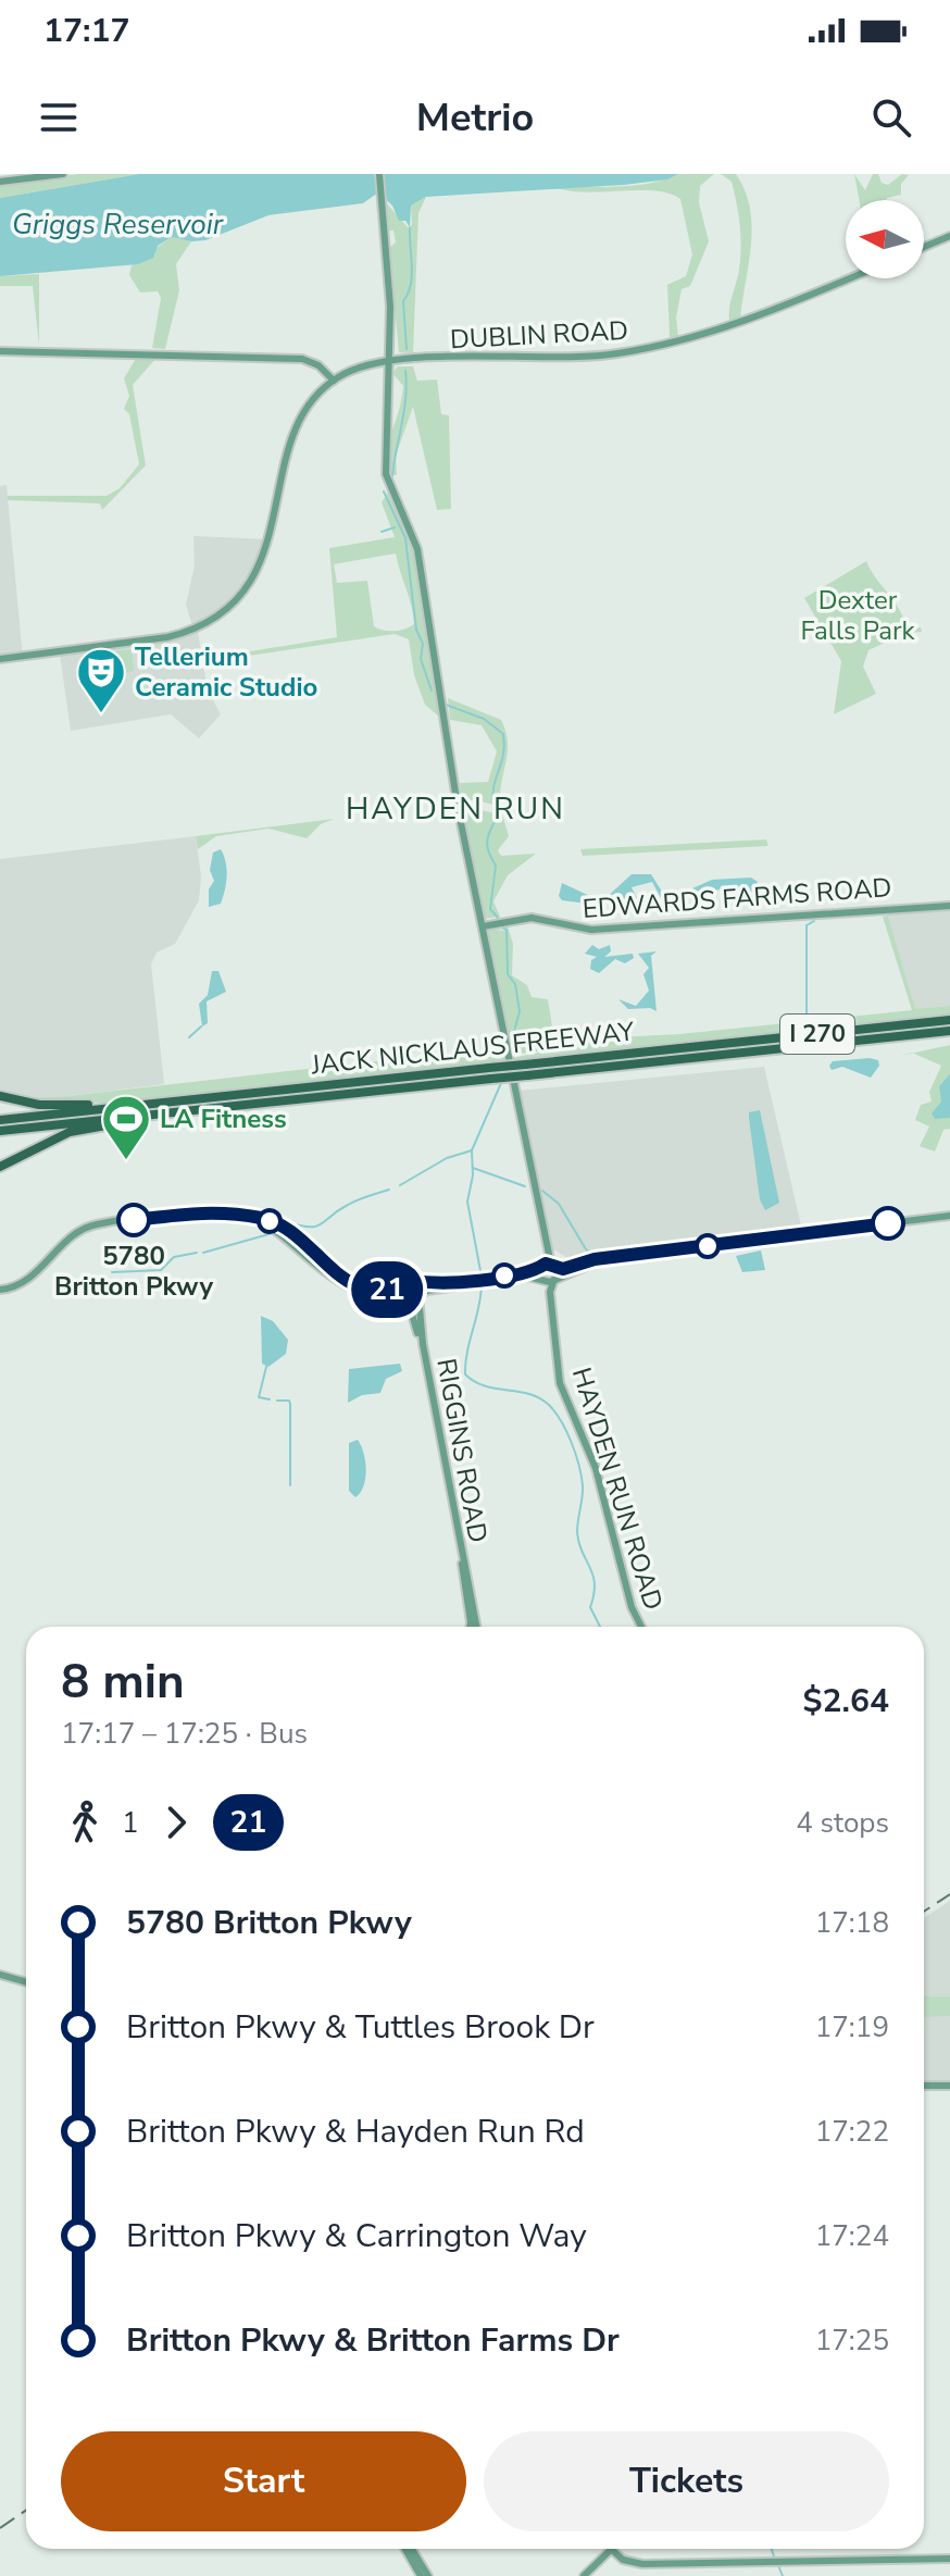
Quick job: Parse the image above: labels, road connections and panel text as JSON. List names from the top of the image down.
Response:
{
  "streets": {
    "highway": ["I 270", "JACK NICKLAUS FREEWAY"],
    "main road": [
      "DUBLIN ROAD",
      "EDWARDS FARMS ROAD",
      "RIGGINS ROAD",
      "HAYDEN RUN ROAD"
    ]
  },
  "crossings": [
    ["DUBLIN ROAD", "HAYDEN RUN ROAD"],
    ["EDWARDS FARMS ROAD", "HAYDEN RUN ROAD"]
  ],
  "districts": ["HAYDEN RUN"],
  "water": ["Griggs Reservoir"],
  "parks": ["Dexter Falls Park"],
  "places": {
    "theatre": ["Tellerium Ceramic Studio"],
    "sports": ["LA Fitness"],
    "other": ["5780 Britton Pkwy"]
  },
  "lines": ["bus line 21"],
  "north": "left",
  "page": {
    "status": "17:17",
    "header": "Metrio",
    "on_map": "21",
    "heading": ["8 min", "17:17 – 17:25 · Bus", "$2.64"],
    "legs": ["1", "21", "4 stops"],
    "list": [
      {
        "name": "5780 Britton Pkwy",
        "value": "17:18"
      },
      {
        "name": "Britton Pkwy & Tuttles Brook Dr",
        "value": "17:19"
      },
      {
        "name": "Britton Pkwy & Hayden Run Rd",
        "value": "17:22"
      },
      {
        "name": "Britton Pkwy & Carrington Way",
        "value": "17:24"
      },
      {
        "name": "Britton Pkwy & Britton Farms Dr",
        "value": "17:25"
      }
    ],
    "buttons": ["Start", "Tickets"]
  }
}
